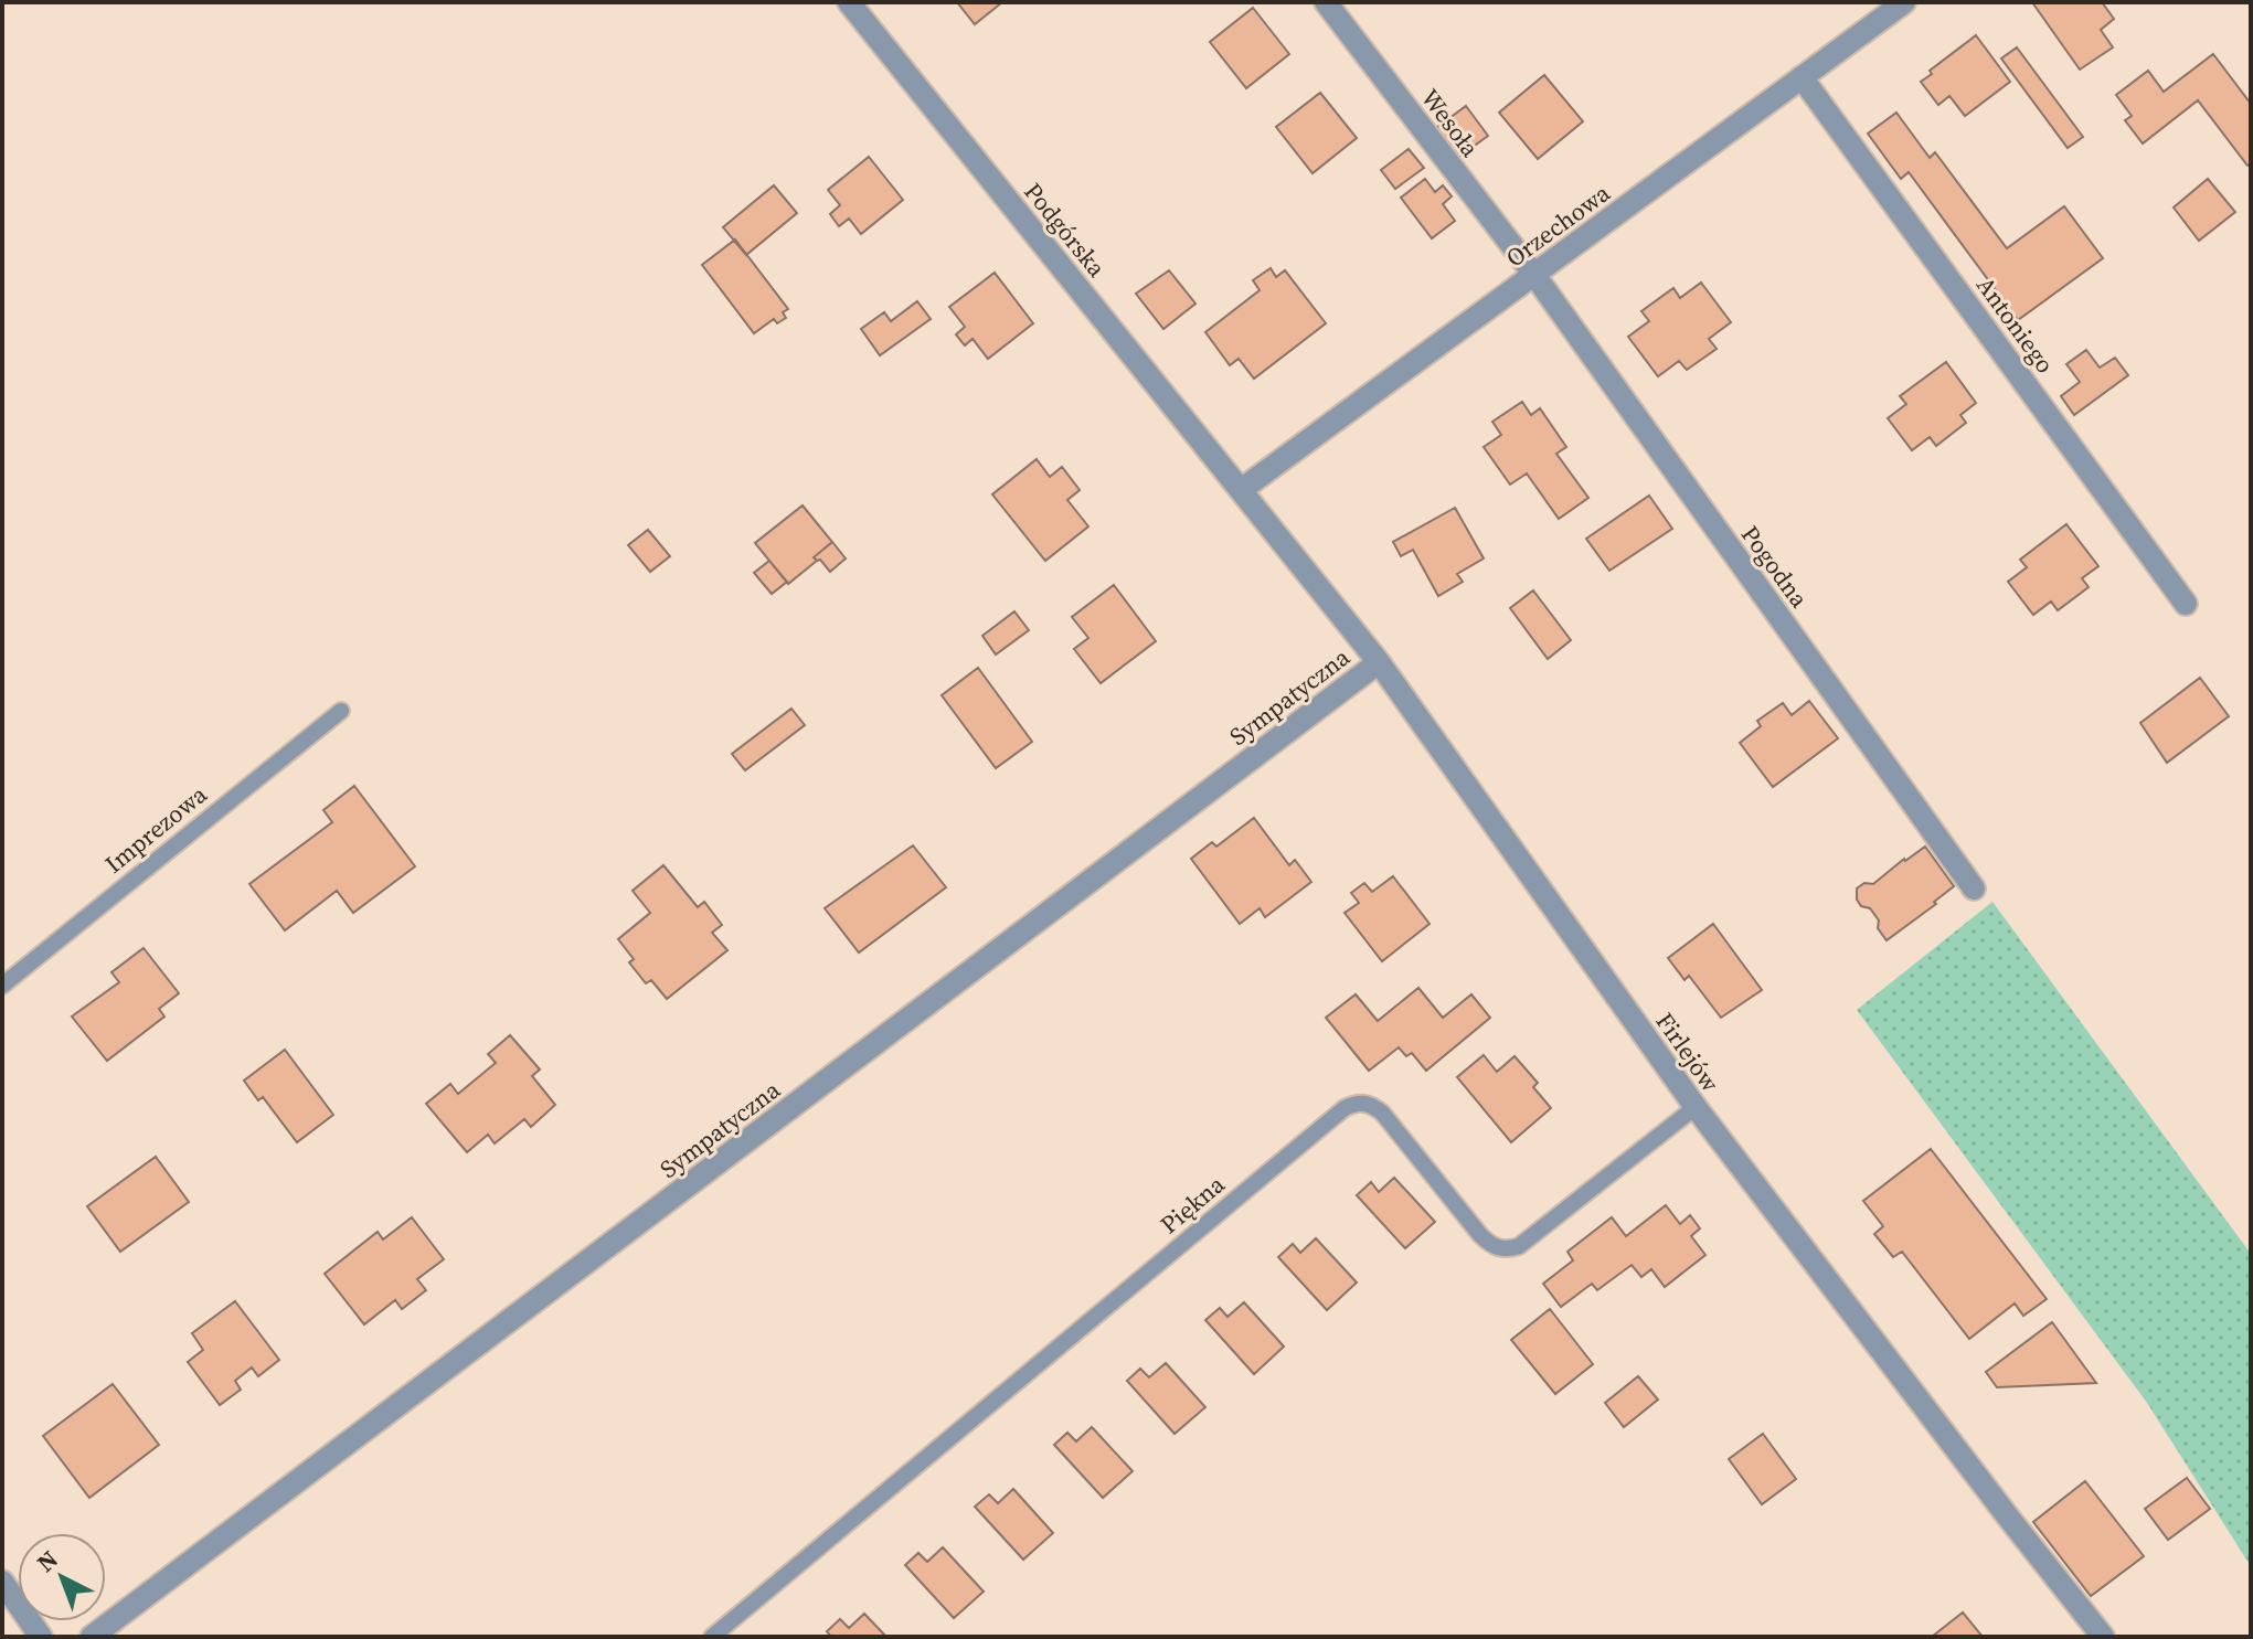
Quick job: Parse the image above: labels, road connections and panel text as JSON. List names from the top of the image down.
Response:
{
  "streets": {
    "street": [
      "Wesoła",
      "Orzechowa",
      "Podgórska",
      "Antoniego",
      "Pogodna",
      "Sympatyczna",
      "Firlejów"
    ],
    "lane": ["Imprezowa", "Piękna"]
  },
  "crossings": [
    ["Wesoła", "Orzechowa"],
    ["Wesoła", "Pogodna"],
    ["Orzechowa", "Podgórska"],
    ["Orzechowa", "Antoniego"],
    ["Orzechowa", "Pogodna"],
    ["Orzechowa", "Firlejów"],
    ["Podgórska", "Firlejów"],
    ["Sympatyczna", "Firlejów"],
    ["Firlejów", "Piękna"]
  ],
  "north": "top left"
}
